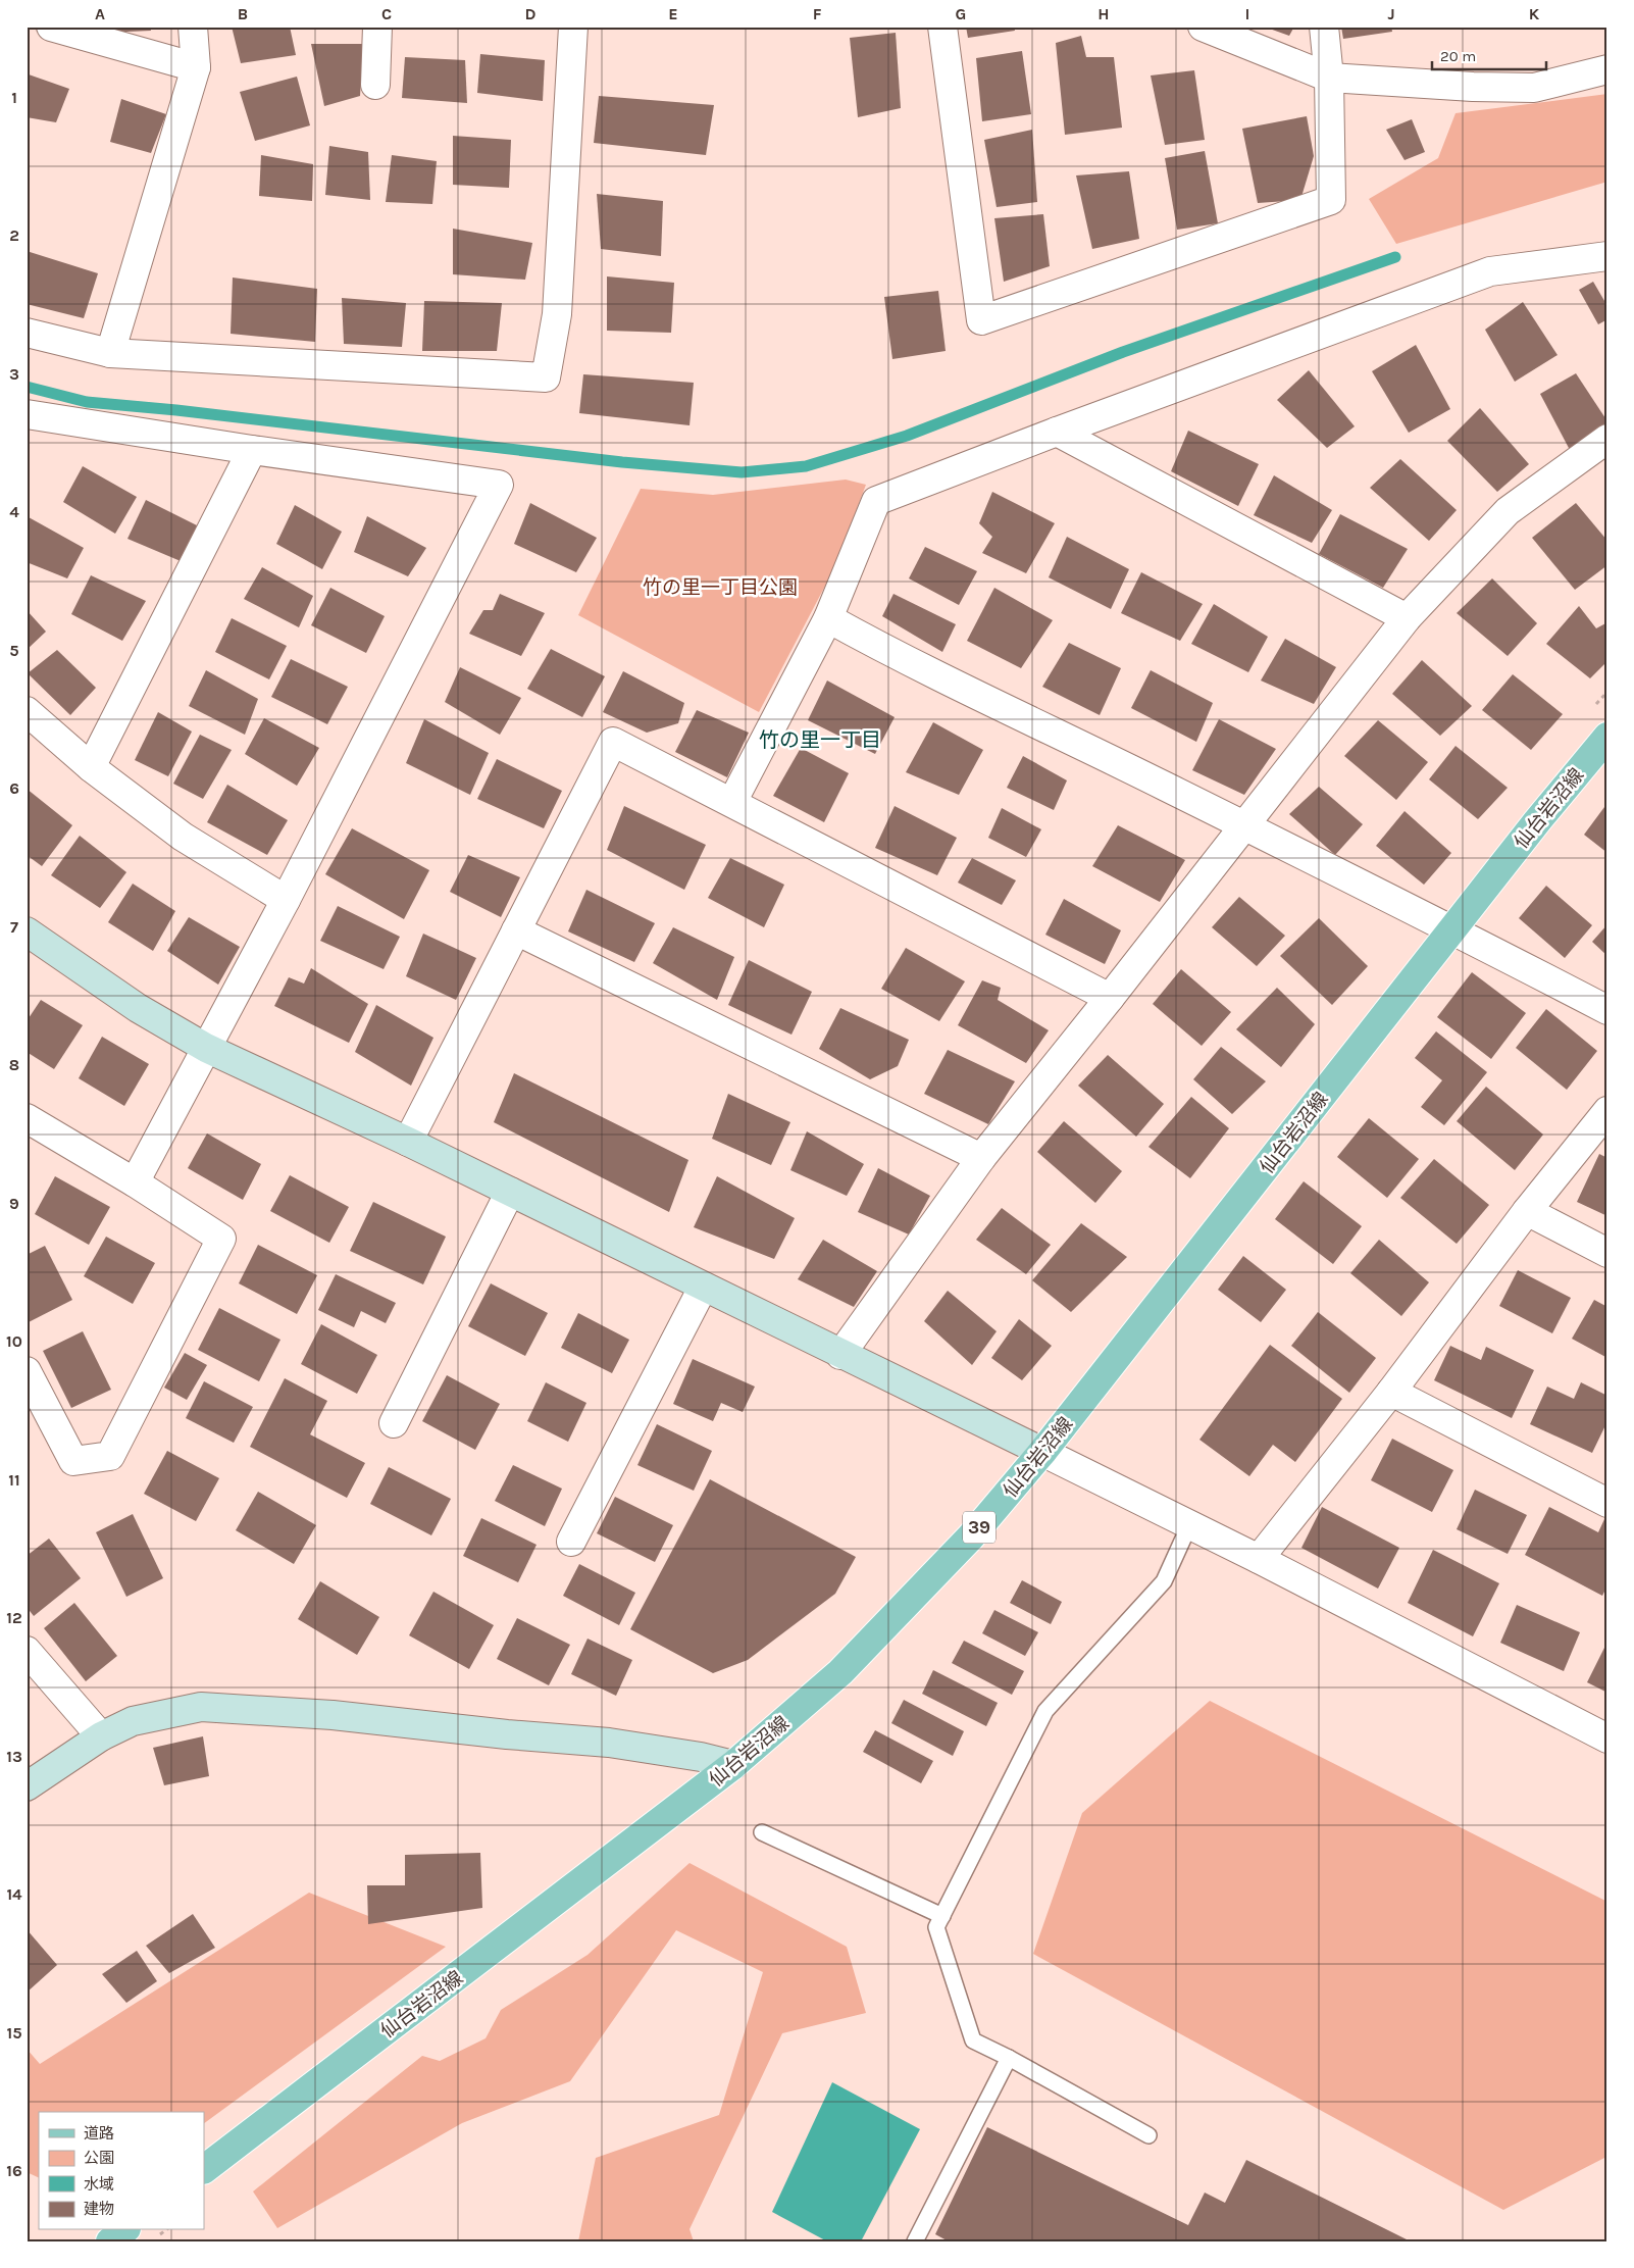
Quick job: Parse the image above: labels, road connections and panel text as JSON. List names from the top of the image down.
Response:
{
  "streets": {
    "main road": ["仙台岩沼線", "39"]
  },
  "districts": ["竹の里一丁目"],
  "parks": ["竹の里一丁目公園"],
  "legend": [
    "道路",
    "公園",
    "水域",
    "建物"
  ],
  "scale_bar": "20 m",
  "grid": {
    "columns": [
      "A",
      "B",
      "C",
      "D",
      "E",
      "F",
      "G",
      "H",
      "I",
      "J",
      "K"
    ],
    "rows": [
      "1",
      "2",
      "3",
      "4",
      "5",
      "6",
      "7",
      "8",
      "9",
      "10",
      "11",
      "12",
      "13",
      "14",
      "15",
      "16"
    ]
  }
}
